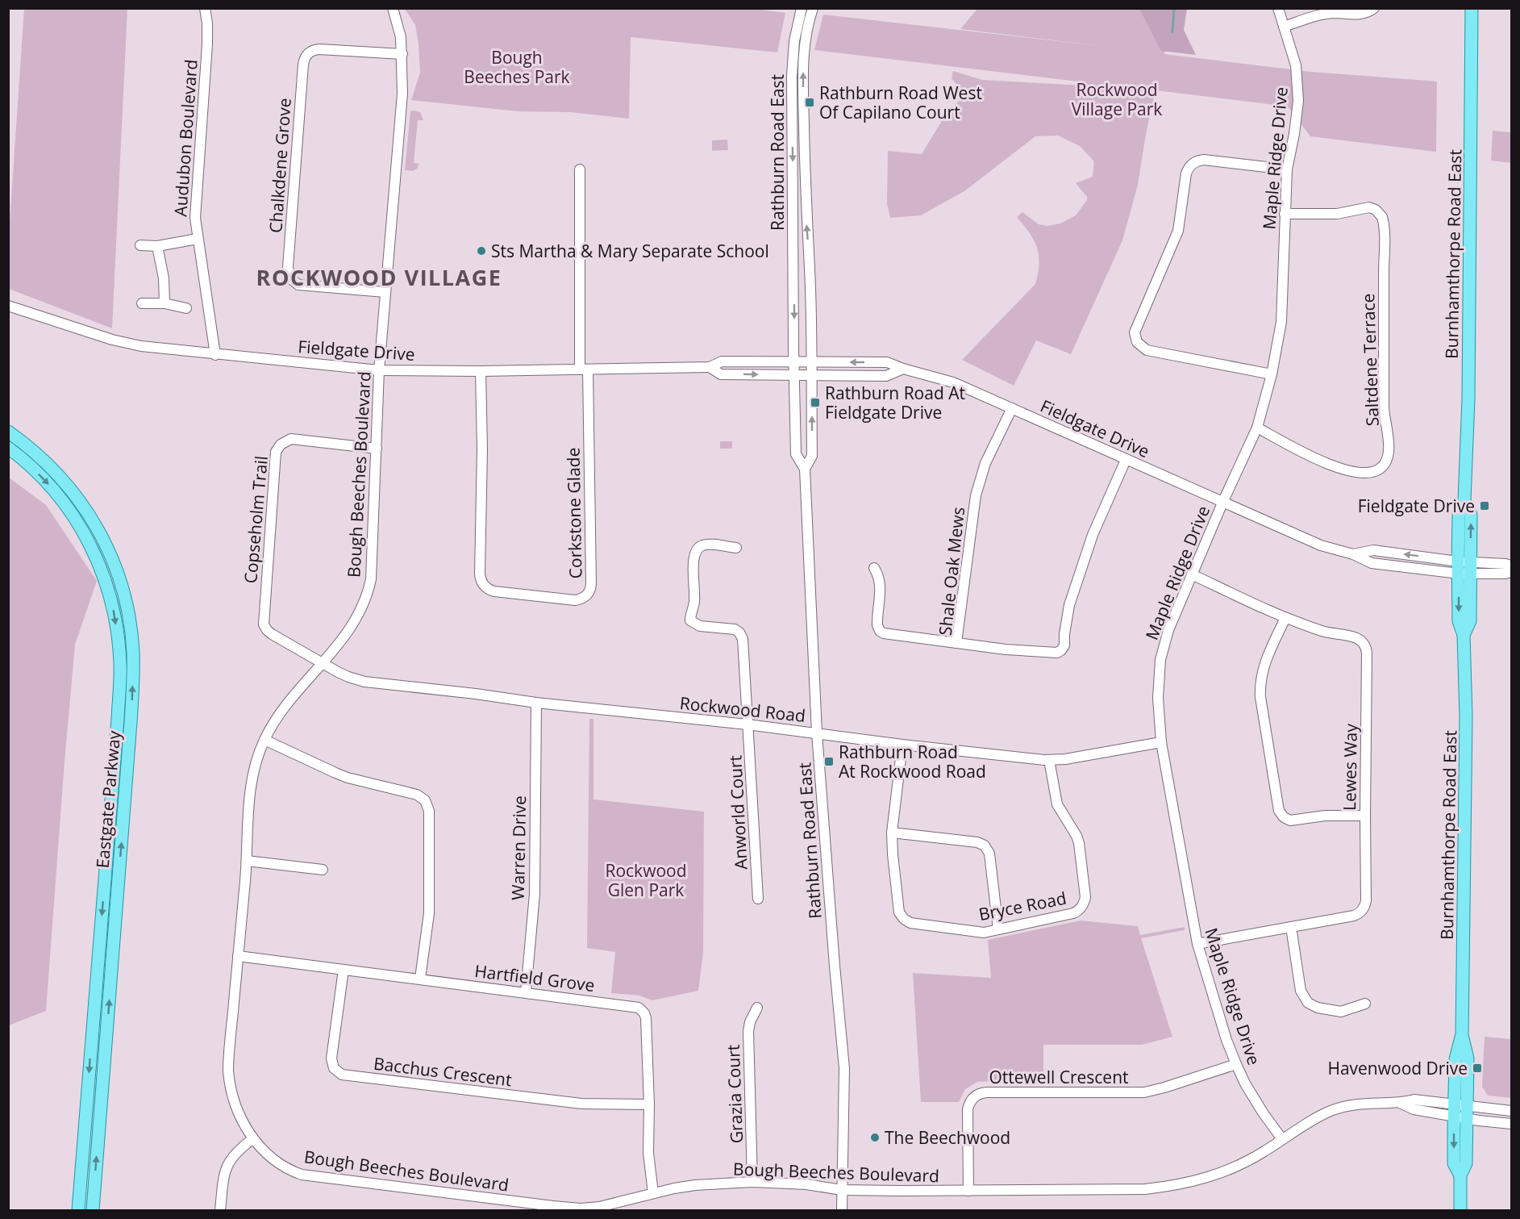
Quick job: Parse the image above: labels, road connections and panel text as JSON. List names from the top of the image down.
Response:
{
  "streets": {
    "main road": ["Burnhamthorpe Road East", "Eastgate Parkway"],
    "street": [
      "Audubon Boulevard",
      "Rathburn Road East",
      "Maple Ridge Drive",
      "Chalkdene Grove",
      "Fieldgate Drive",
      "Saltdene Terrace",
      "Bough Beeches Boulevard",
      "Corkstone Glade",
      "Copseholm Trail",
      "Shale Oak Mews",
      "Rockwood Road",
      "Lewes Way",
      "Anworld Court",
      "Warren Drive",
      "Bryce Road",
      "Hartfield Grove",
      "Bacchus Crescent",
      "Ottewell Crescent",
      "Grazia Court"
    ]
  },
  "crossings": [
    ["Audubon Boulevard", "Fieldgate Drive"],
    ["Rathburn Road East", "Fieldgate Drive"],
    ["Rathburn Road East", "Bough Beeches Boulevard"],
    ["Rathburn Road East", "Rockwood Road"],
    ["Maple Ridge Drive", "Fieldgate Drive"],
    ["Maple Ridge Drive", "Saltdene Terrace"],
    ["Maple Ridge Drive", "Bough Beeches Boulevard"],
    ["Maple Ridge Drive", "Rockwood Road"],
    ["Maple Ridge Drive", "Lewes Way"],
    ["Maple Ridge Drive", "Ottewell Crescent"],
    ["Chalkdene Grove", "Bough Beeches Boulevard"],
    ["Burnhamthorpe Road East", "Fieldgate Drive"],
    ["Burnhamthorpe Road East", "Bough Beeches Boulevard"],
    ["Fieldgate Drive", "Bough Beeches Boulevard"],
    ["Fieldgate Drive", "Corkstone Glade"],
    ["Fieldgate Drive", "Shale Oak Mews"],
    ["Bough Beeches Boulevard", "Copseholm Trail"],
    ["Bough Beeches Boulevard", "Rockwood Road"],
    ["Bough Beeches Boulevard", "Hartfield Grove"],
    ["Bough Beeches Boulevard", "Ottewell Crescent"],
    ["Bough Beeches Boulevard", "Grazia Court"],
    ["Copseholm Trail", "Rockwood Road"],
    ["Rockwood Road", "Anworld Court"],
    ["Rockwood Road", "Warren Drive"],
    ["Rockwood Road", "Bryce Road"],
    ["Warren Drive", "Hartfield Grove"],
    ["Hartfield Grove", "Bacchus Crescent"]
  ],
  "districts": ["ROCKWOOD VILLAGE"],
  "parks": ["Bough Beeches Park", "Rockwood Village Park", "Rockwood Glen Park"],
  "places": {
    "transit": [
      "Rathburn Road West Of Capilano Court",
      "Rathburn Road At Fieldgate Drive",
      "Fieldgate Drive",
      "Rathburn Road At Rockwood Road",
      "Havenwood Drive"
    ],
    "other": ["Sts Martha & Mary Separate School", "The Beechwood"]
  }
}
